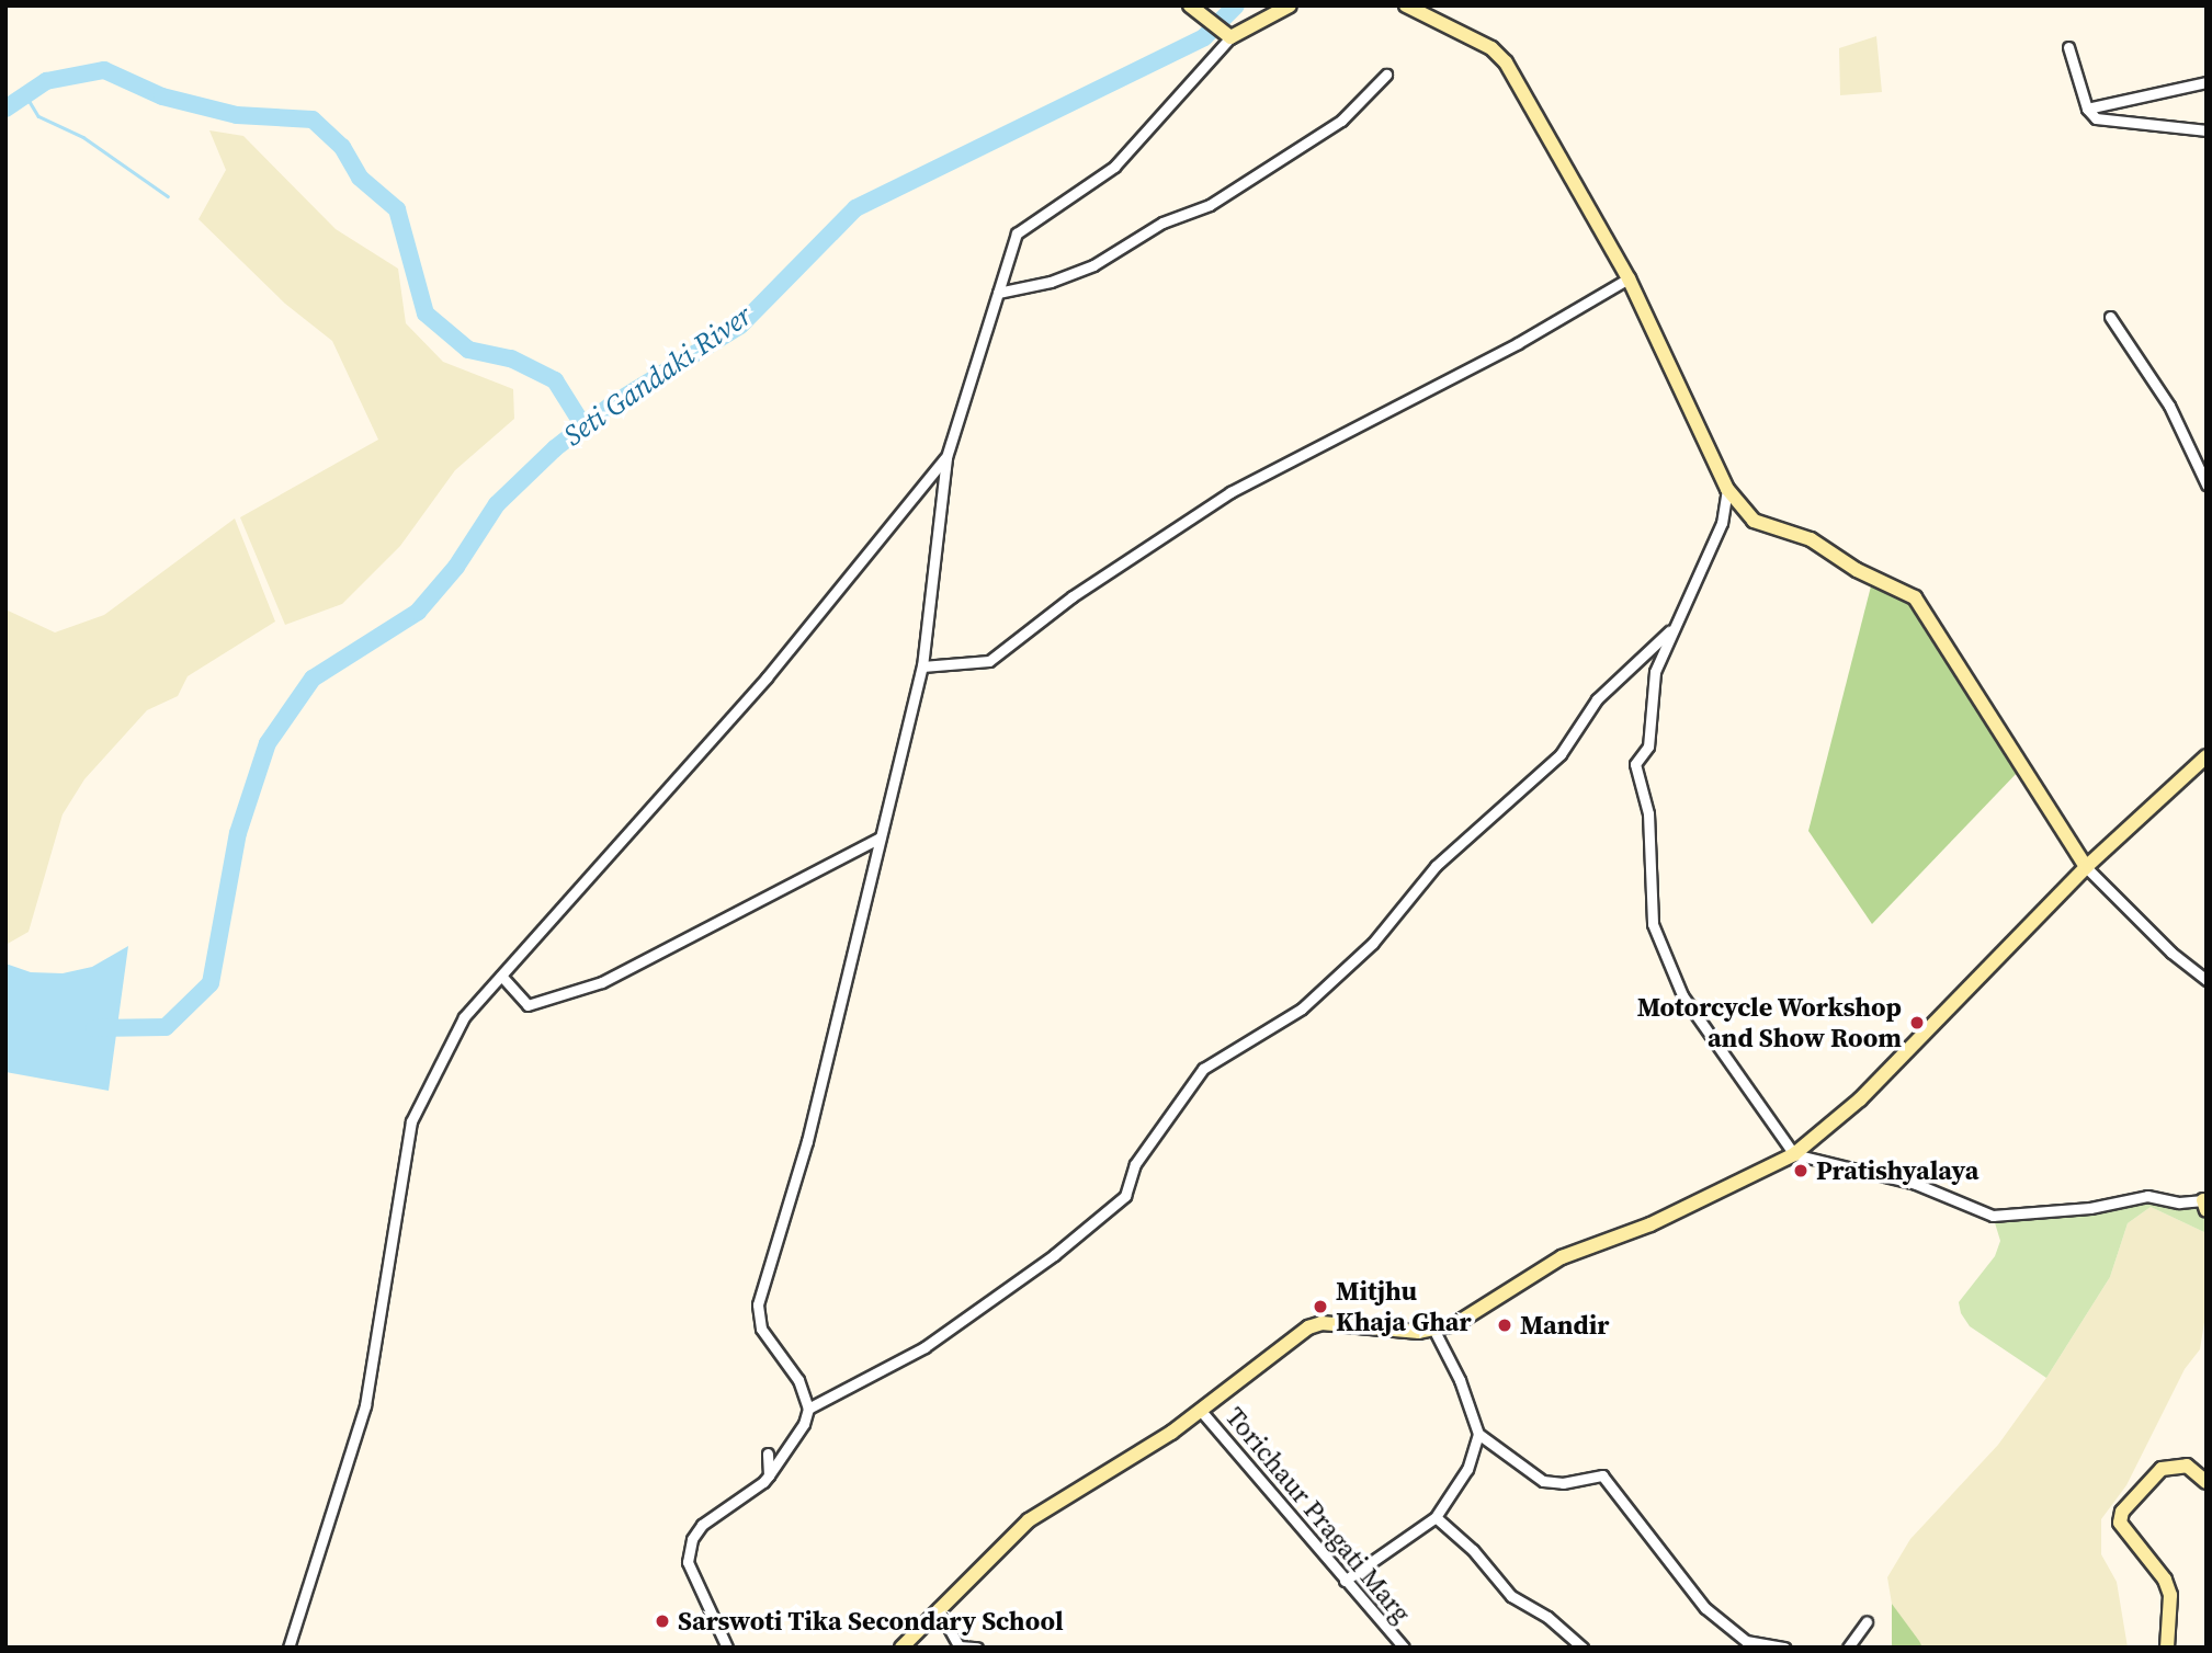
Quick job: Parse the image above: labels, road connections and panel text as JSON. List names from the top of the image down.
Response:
{
  "streets": {
    "street": ["Torichaur Pragati Marg"]
  },
  "water": ["Seti Gandaki River"],
  "places": [
    "Motorcycle Workshop and Show Room",
    "Pratishyalaya",
    "Mitjhu Khaja Ghar",
    "Mandir",
    "Sarswoti Tika Secondary School"
  ]
}
